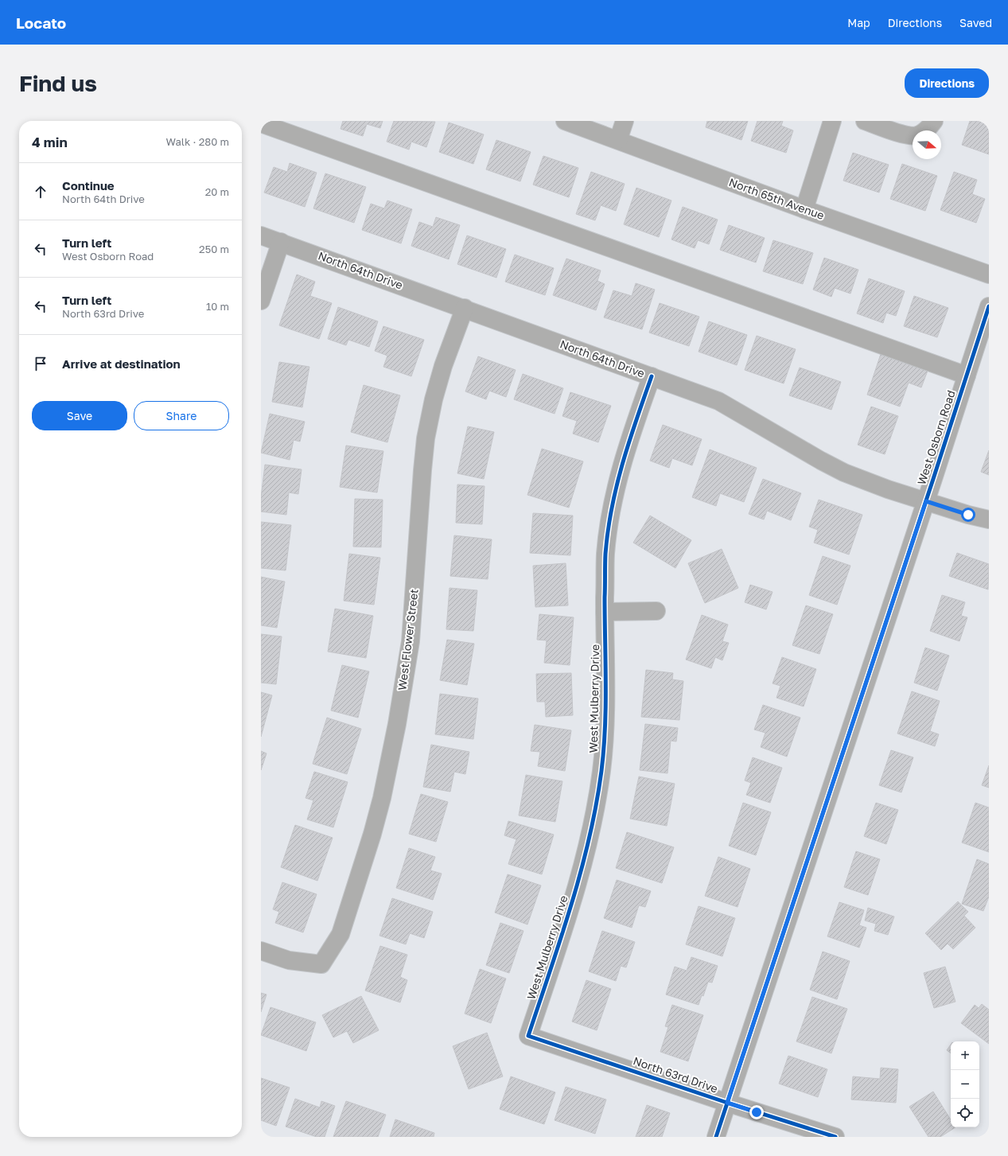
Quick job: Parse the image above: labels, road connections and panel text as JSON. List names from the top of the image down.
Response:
{
  "streets": {
    "street": [
      "North 65th Avenue",
      "North 64th Drive",
      "West Osborn Road",
      "West Flower Street",
      "West Mulberry Drive",
      "North 63rd Drive"
    ]
  },
  "crossings": [
    ["North 64th Drive", "West Osborn Road"],
    ["North 64th Drive", "West Flower Street"],
    ["North 64th Drive", "West Mulberry Drive"],
    ["West Osborn Road", "North 63rd Drive"],
    ["West Mulberry Drive", "North 63rd Drive"]
  ],
  "north": "right",
  "page": {
    "header": "Locato",
    "nav": ["Map", "Directions", "Saved"],
    "buttons": [
      "Directions",
      ["Save", "Share"]
    ],
    "title": "Find us",
    "heading": ["4 min", "Walk · 280 m"],
    "list": [
      ["Continue", "North 64th Drive", "20 m"],
      ["Turn left", "West Osborn Road", "250 m"],
      ["Turn left", "North 63rd Drive", "10 m"],
      "Arrive at destination"
    ],
    "map_buttons": ["+", "−"]
  }
}
